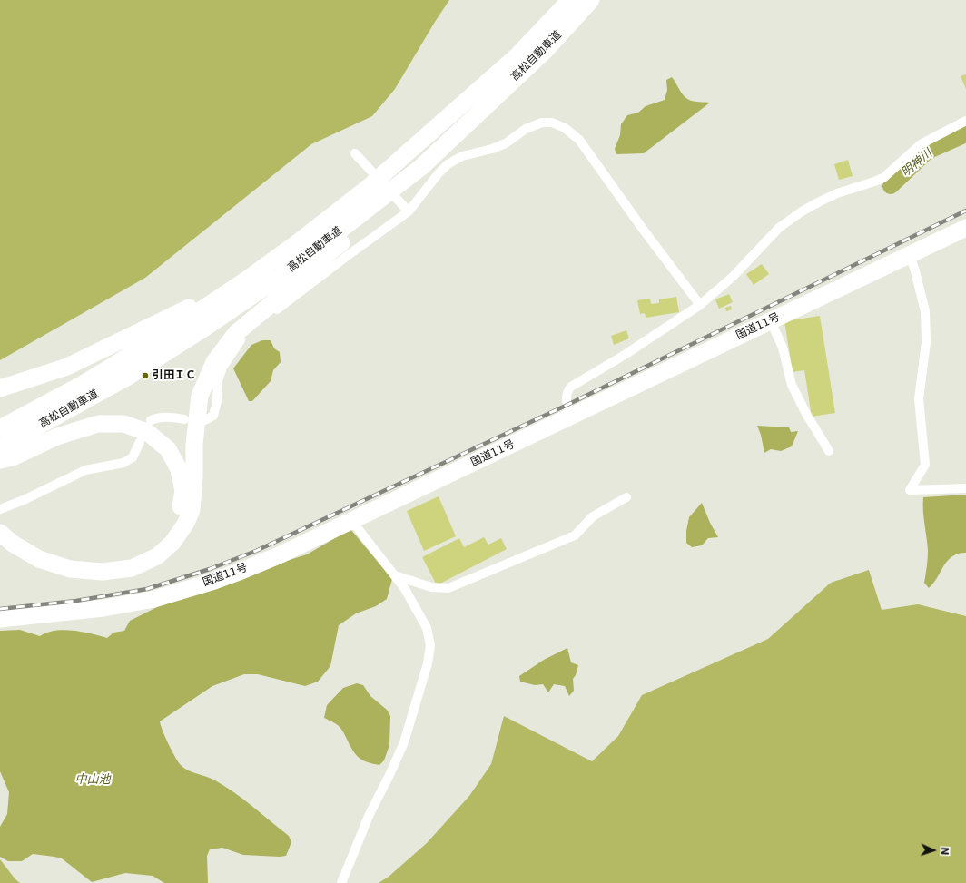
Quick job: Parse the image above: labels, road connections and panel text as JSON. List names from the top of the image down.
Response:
{
  "streets": {
    "highway": ["高松自動車道", "国道11号"]
  },
  "water": ["明神川", "中山池"],
  "places": ["引田ＩＣ"],
  "north": "right"
}
